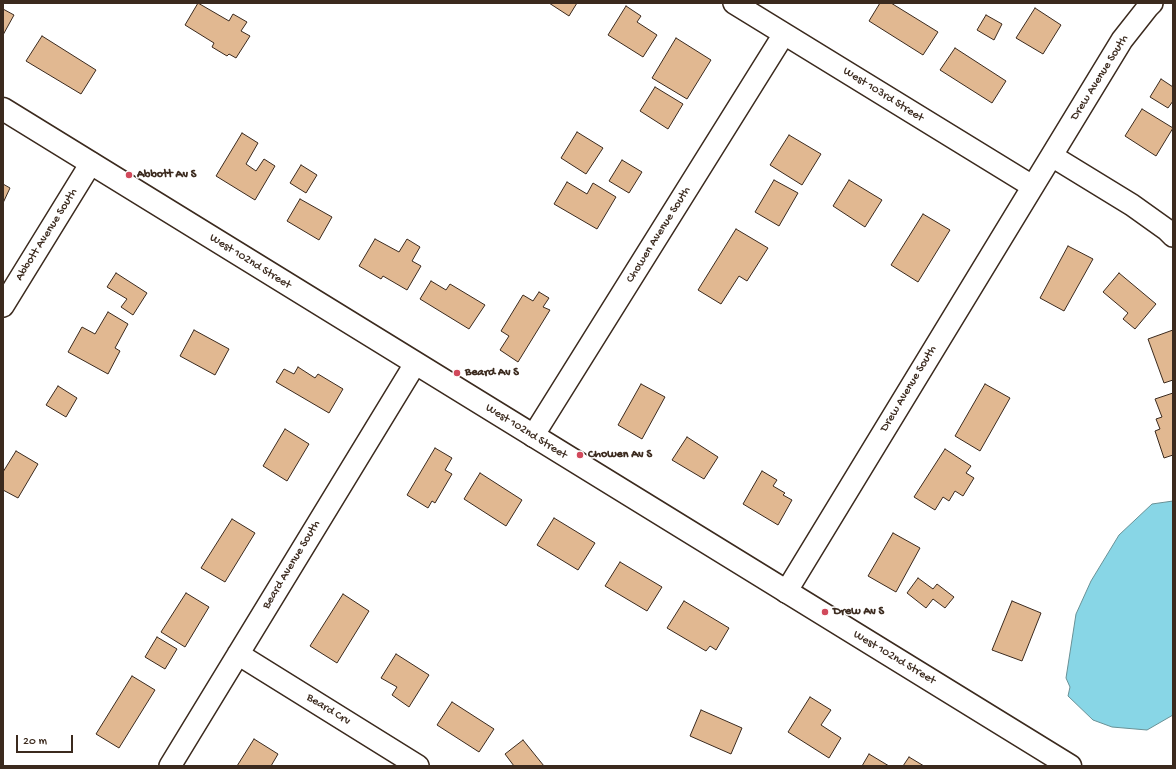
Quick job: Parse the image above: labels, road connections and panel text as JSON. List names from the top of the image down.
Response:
{
  "streets": {
    "street": [
      "Drew Avenue South",
      "West 103rd Street",
      "Abbott Avenue South",
      "Chowen Avenue South",
      "West 102nd Street",
      "Beard Avenue South",
      "Beard Crv"
    ]
  },
  "crossings": [
    ["Drew Avenue South", "West 103rd Street"],
    ["Drew Avenue South", "West 102nd Street"],
    ["West 103rd Street", "Chowen Avenue South"],
    ["Abbott Avenue South", "West 102nd Street"],
    ["Chowen Avenue South", "West 102nd Street"],
    ["West 102nd Street", "Beard Avenue South"],
    ["Beard Avenue South", "Beard Crv"]
  ],
  "places": [
    "Abbott Av S",
    "Beard Av S",
    "Chowen Av S",
    "Drew Av S"
  ],
  "scale_bar": "20 m"
}
